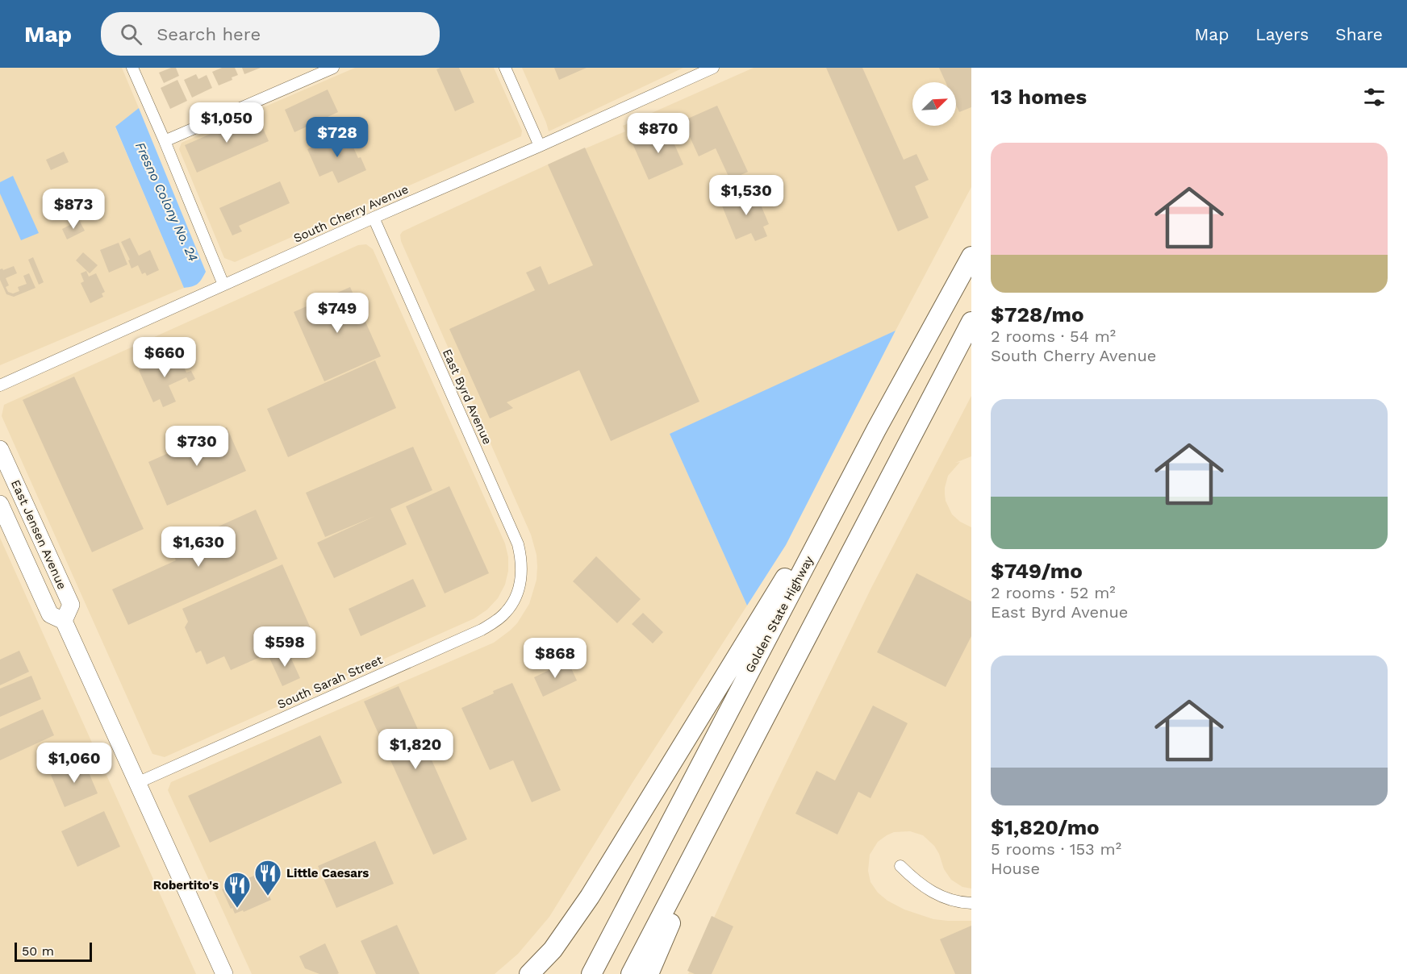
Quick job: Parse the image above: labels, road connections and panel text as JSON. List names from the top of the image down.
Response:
{
  "streets": {
    "highway": ["Golden State Highway"],
    "main road": ["East Jensen Avenue"],
    "street": ["South Cherry Avenue", "East Byrd Avenue", "South Sarah Street"]
  },
  "crossings": [
    ["South Cherry Avenue", "East Byrd Avenue"],
    ["East Byrd Avenue", "South Sarah Street"],
    ["East Jensen Avenue", "South Sarah Street"]
  ],
  "water": ["Fresno Colony No. 24"],
  "places": {
    "restaurant": ["Little Caesars", "Robertito's"]
  },
  "scale_bar": "50 m",
  "north": "top right",
  "page": {
    "header": "Map",
    "search": "Search here",
    "nav": ["Map", "Layers", "Share"],
    "heading": "13 homes",
    "price": [
      "$1,050",
      "$870",
      "$728",
      "$1,530",
      "$873",
      "$749",
      "$660",
      "$730",
      "$1,630",
      "$598",
      "$868",
      "$1,820",
      "$1,060"
    ],
    "list": [
      {
        "name": "$728/mo",
        "note": "2 rooms · 54 m² · South Cherry Avenue"
      },
      {
        "name": "$749/mo",
        "note": "2 rooms · 52 m² · East Byrd Avenue"
      },
      {
        "name": "$1,820/mo",
        "note": "5 rooms · 153 m² · House"
      }
    ],
    "scale": "50 m"
  }
}
